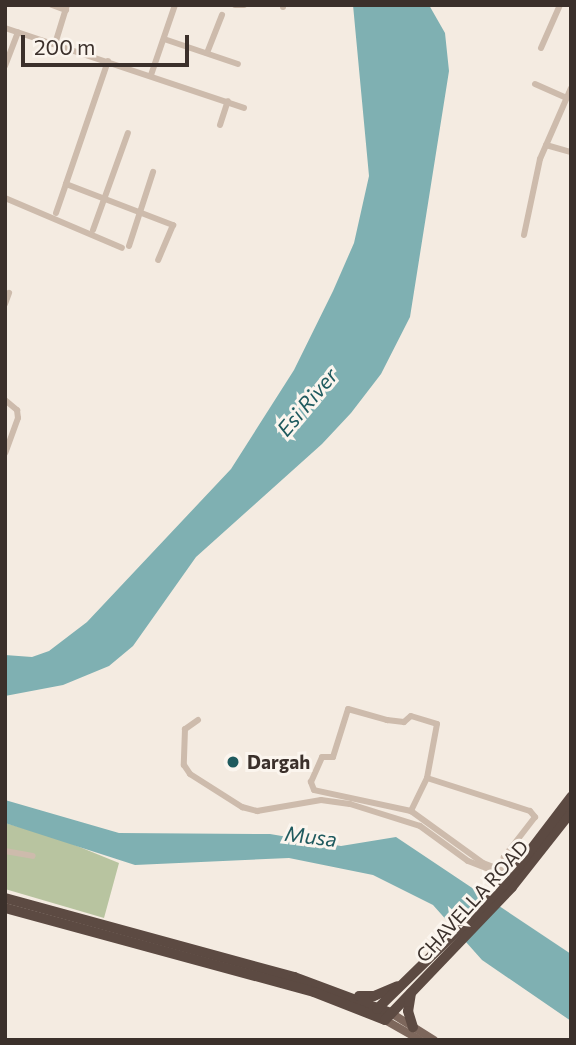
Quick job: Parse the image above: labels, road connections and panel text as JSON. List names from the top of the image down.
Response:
{
  "streets": {
    "highway": ["CHAVELLA ROAD"]
  },
  "water": ["Esi River", "Musa"],
  "places": ["Dargah"],
  "scale_bar": "200 m"
}
